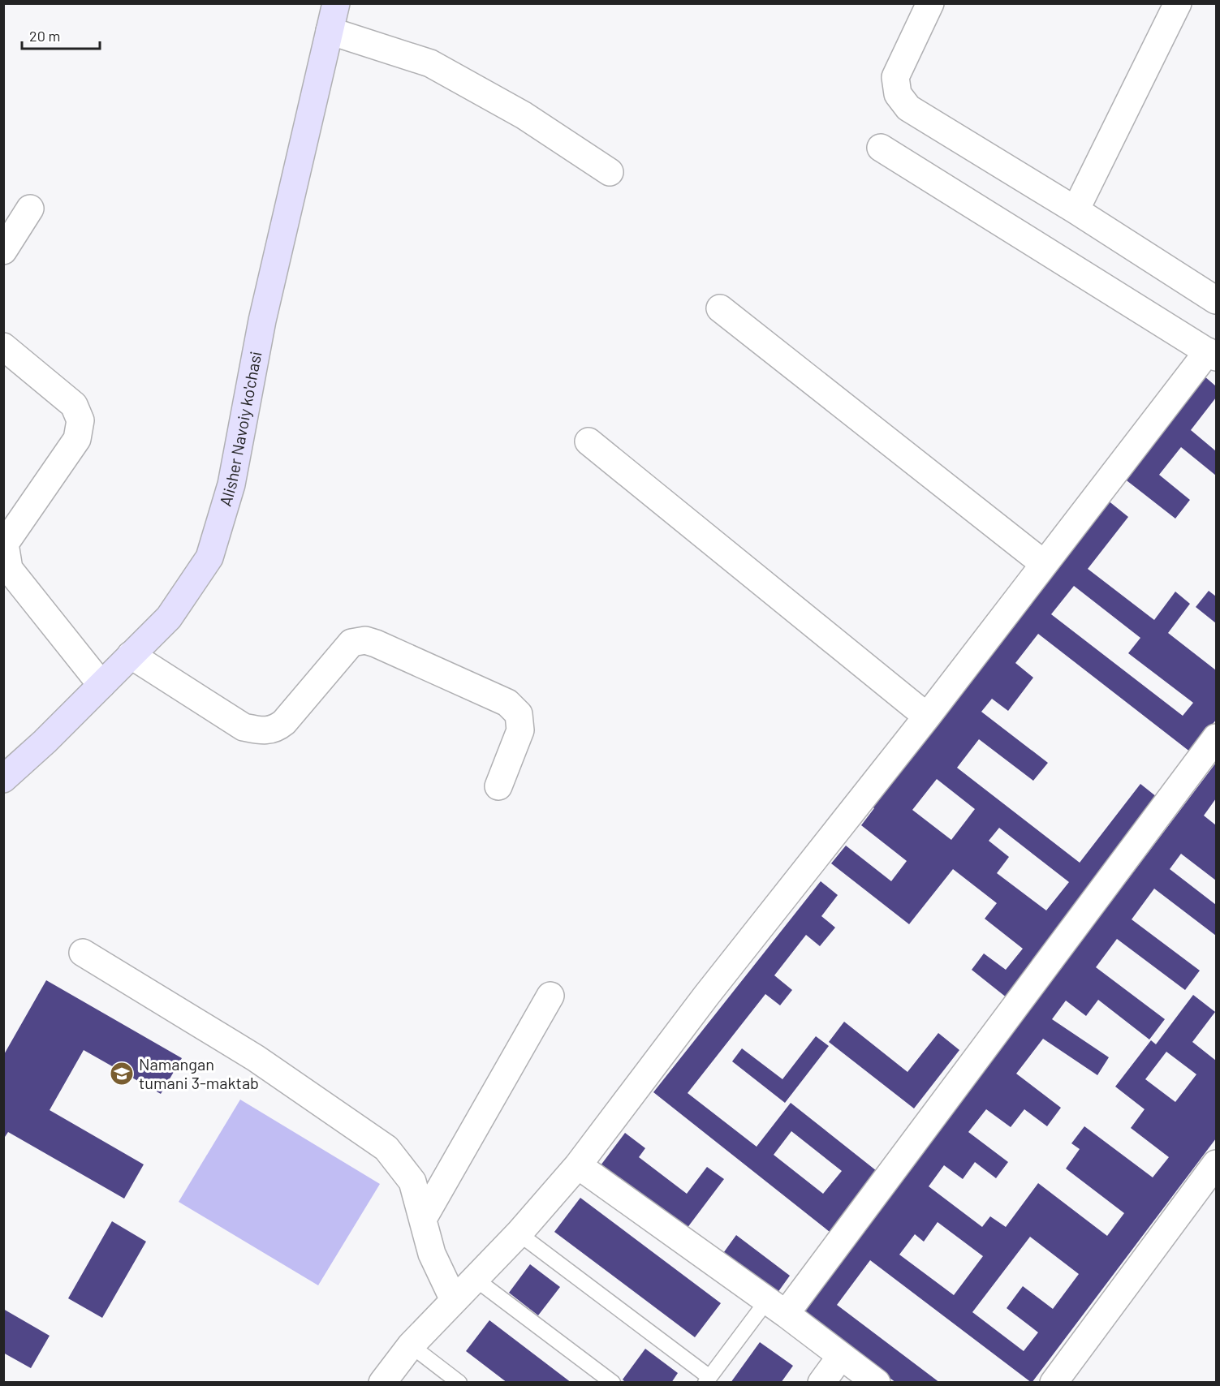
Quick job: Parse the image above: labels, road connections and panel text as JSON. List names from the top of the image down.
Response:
{
  "streets": {
    "main road": ["Alisher Navoiy ko'chasi"]
  },
  "places": {
    "school or university": ["Namangan tumani 3-maktab"]
  },
  "scale_bar": "20 m"
}
